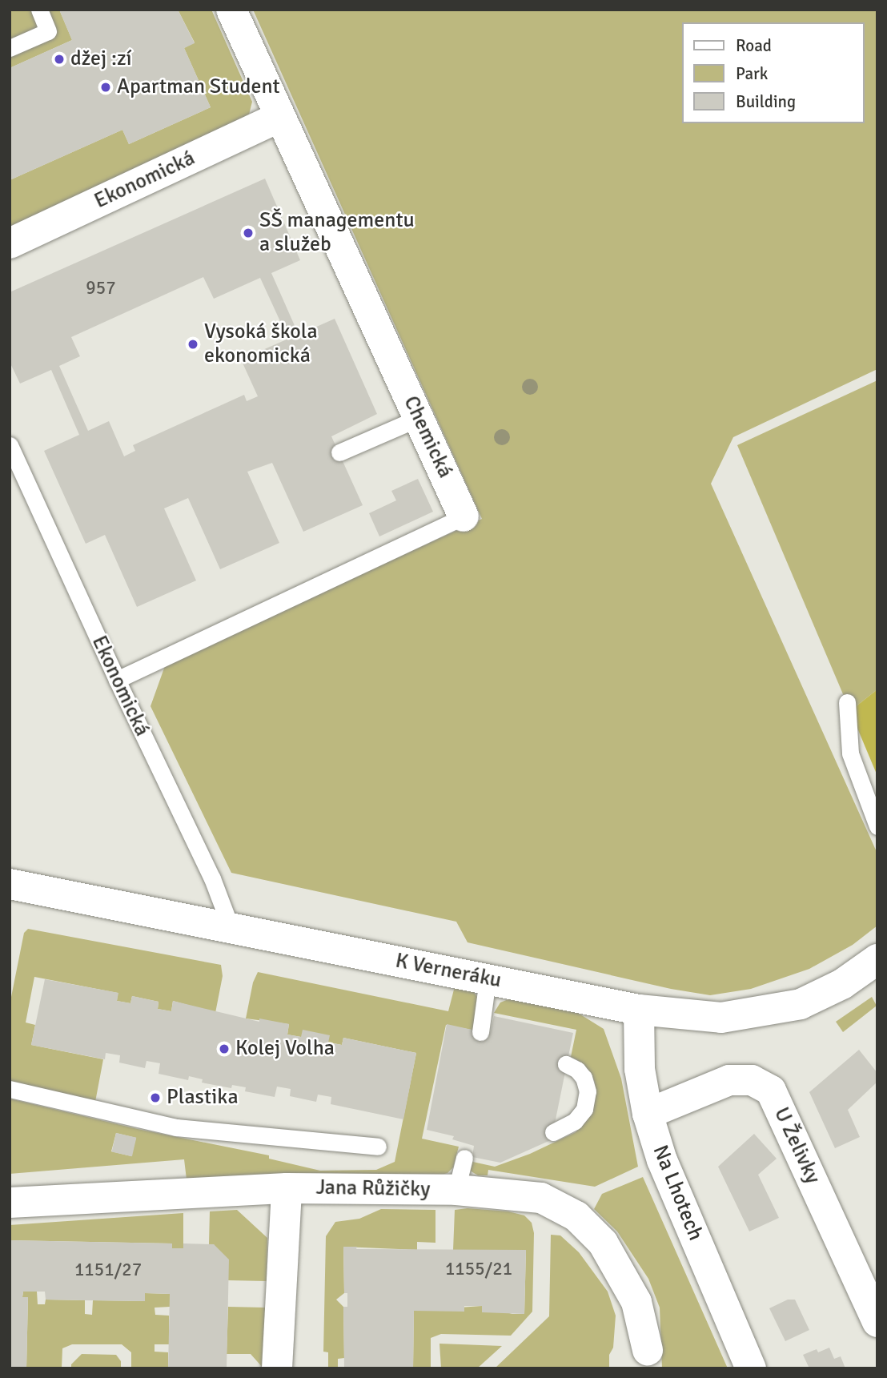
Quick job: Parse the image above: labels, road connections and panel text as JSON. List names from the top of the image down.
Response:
{
  "streets": {
    "street": [
      "Ekonomická",
      "Chemická",
      "K Verneráku",
      "U Želivky",
      "Jana Růžičky",
      "Na Lhotech"
    ]
  },
  "crossings": [
    ["Ekonomická", "Chemická"],
    ["Ekonomická", "K Verneráku"],
    ["K Verneráku", "Na Lhotech"],
    ["U Želivky", "Na Lhotech"]
  ],
  "places": [
    "džej :zí",
    "Apartman Student",
    "SŠ managementu a služeb",
    "Vysoká škola ekonomická",
    "Kolej Volha",
    "Plastika"
  ],
  "house_numbers": ["957", "1155/21", "1151/27"],
  "legend": ["Road", "Park", "Building"]
}
